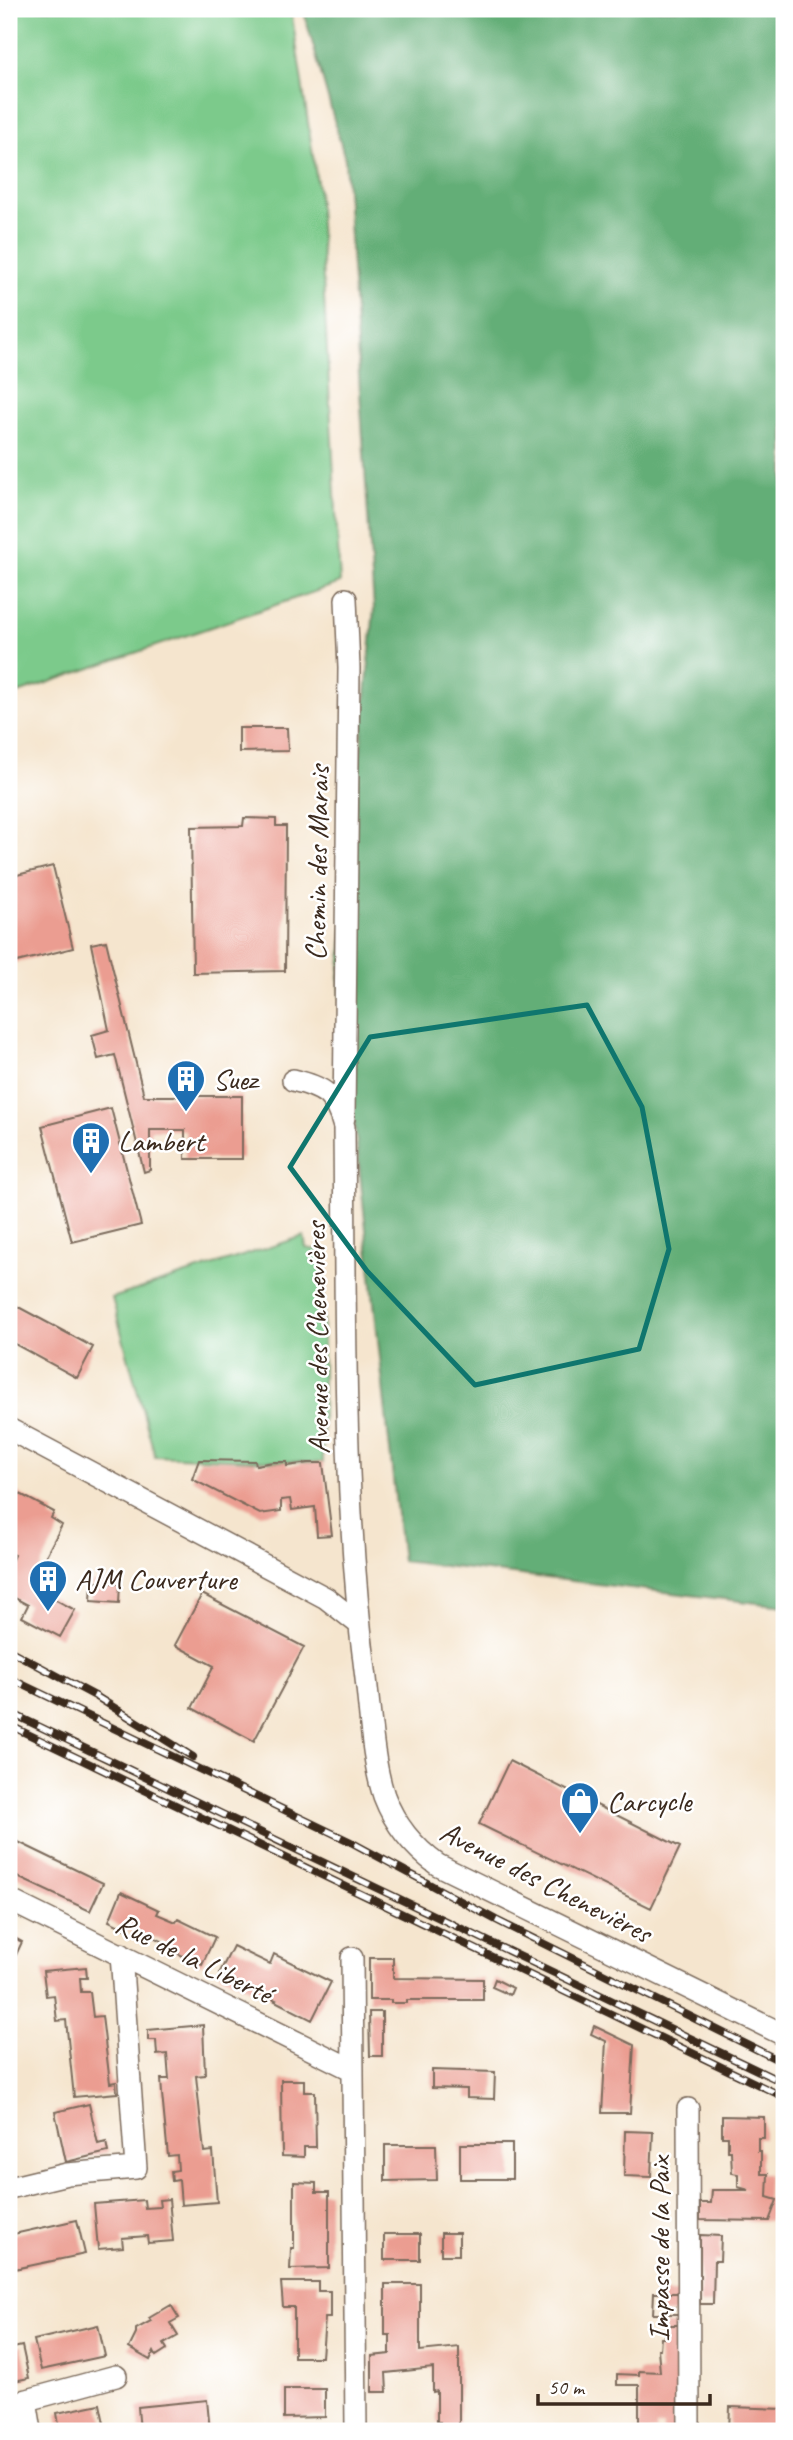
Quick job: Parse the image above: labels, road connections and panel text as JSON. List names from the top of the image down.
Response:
{
  "streets": {
    "street": [
      "Chemin des Marais",
      "Avenue des Chenevières",
      "Rue de la Liberté",
      "Impasse de la Paix"
    ]
  },
  "crossings": [
    ["Chemin des Marais", "Avenue des Chenevières"]
  ],
  "places": {
    "building": ["Suez", "Lambert", "AJM Couverture"],
    "shop": ["Carcycle"]
  },
  "scale_bar": "50 m"
}
